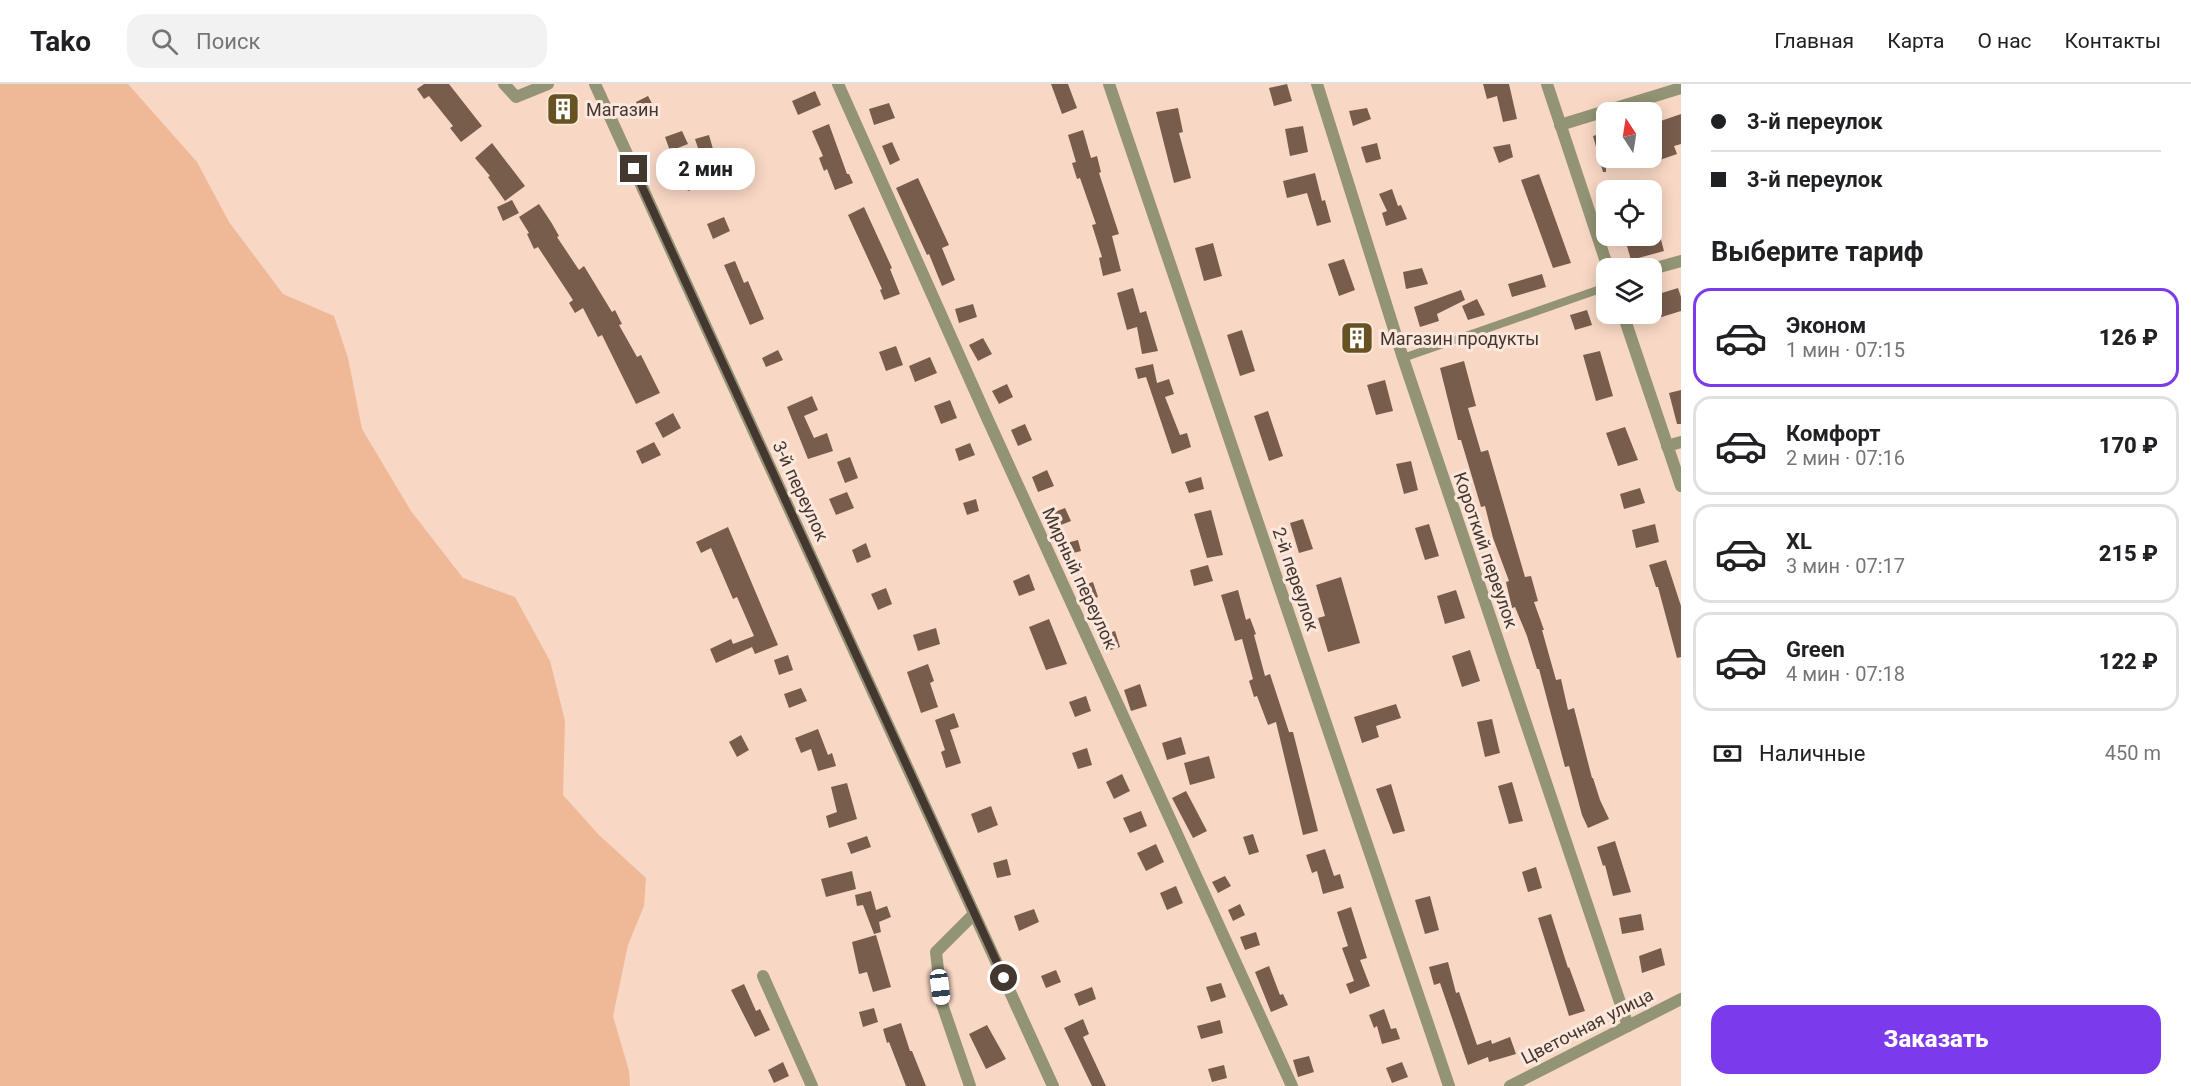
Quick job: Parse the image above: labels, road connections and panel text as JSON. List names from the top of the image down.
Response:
{
  "streets": {
    "street": [
      "3-й переулок",
      "Короткий переулок",
      "Мирный переулок",
      "2-й переулок",
      "Цветочная улица"
    ]
  },
  "crossings": [
    ["Короткий переулок", "Цветочная улица"]
  ],
  "places": {
    "building": ["Магазин", "Магазин продукты"]
  },
  "north": "top",
  "page": {
    "header": "Tako",
    "search": "Поиск",
    "nav": [
      "Главная",
      "Карта",
      "О нас",
      "Контакты"
    ],
    "banner": ["3-й переулок", "3-й переулок"],
    "bubble": "2 мин",
    "heading": "Выберите тариф",
    "list": [
      {
        "name": "Эконом",
        "note": "1 мин · 07:15",
        "value": "126 ₽"
      },
      {
        "name": "Комфорт",
        "note": "2 мин · 07:16",
        "value": "170 ₽"
      },
      {
        "name": "XL",
        "note": "3 мин · 07:17",
        "value": "215 ₽"
      },
      {
        "name": "Green",
        "note": "4 мин · 07:18",
        "value": "122 ₽"
      }
    ],
    "pay": ["Наличные", "450 m"],
    "buttons": "Заказать"
  }
}
